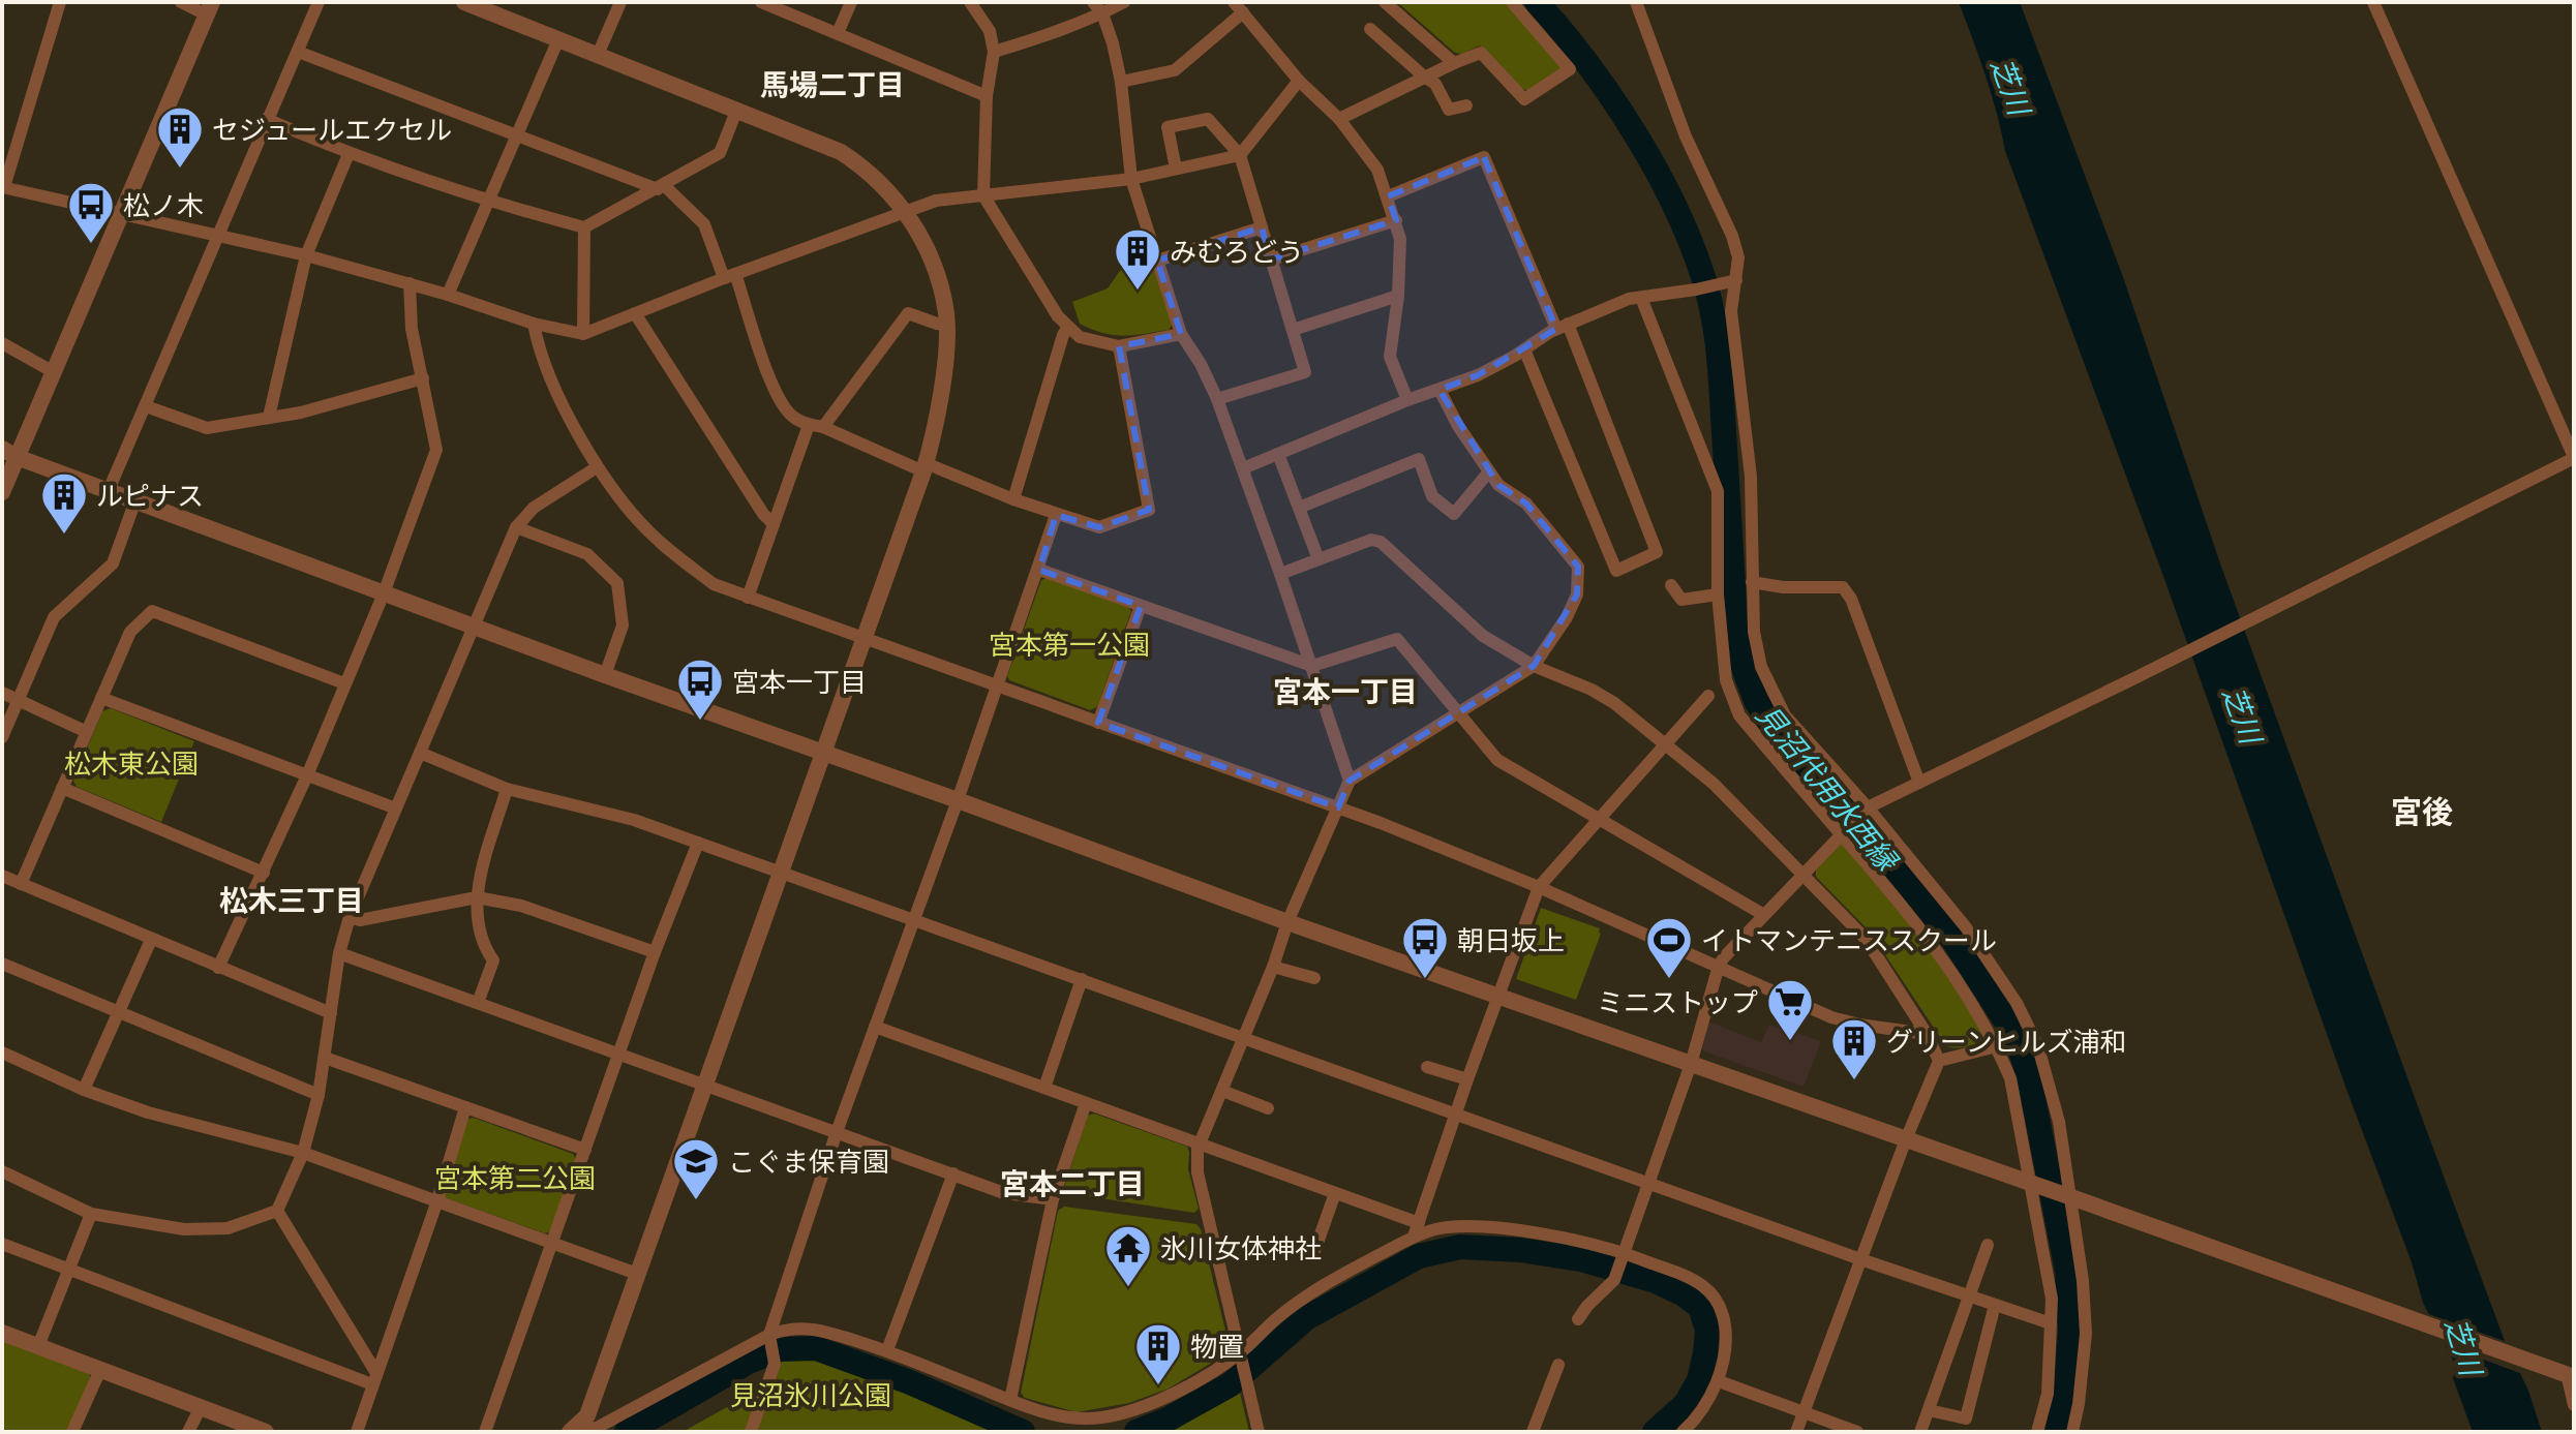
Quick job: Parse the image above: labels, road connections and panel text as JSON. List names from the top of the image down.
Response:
{
  "districts": [
    "馬場二丁目",
    "宮本一丁目",
    "宮後",
    "松木三丁目",
    "宮本二丁目"
  ],
  "water": ["芝川", "見沼代用水西縁"],
  "parks": [
    "宮本第一公園",
    "松木東公園",
    "宮本第二公園",
    "見沼氷川公園"
  ],
  "places": {
    "building": [
      "セジュールエクセル",
      "みむろどう",
      "ルピナス",
      "グリーンヒルズ浦和",
      "物置"
    ],
    "bus stop": ["松ノ木", "宮本一丁目", "朝日坂上"],
    "sports": ["イトマンテニススクール"],
    "supermarket": ["ミニストップ"],
    "school or university": ["こぐま保育園"],
    "temple": ["氷川女体神社"]
  }
}
